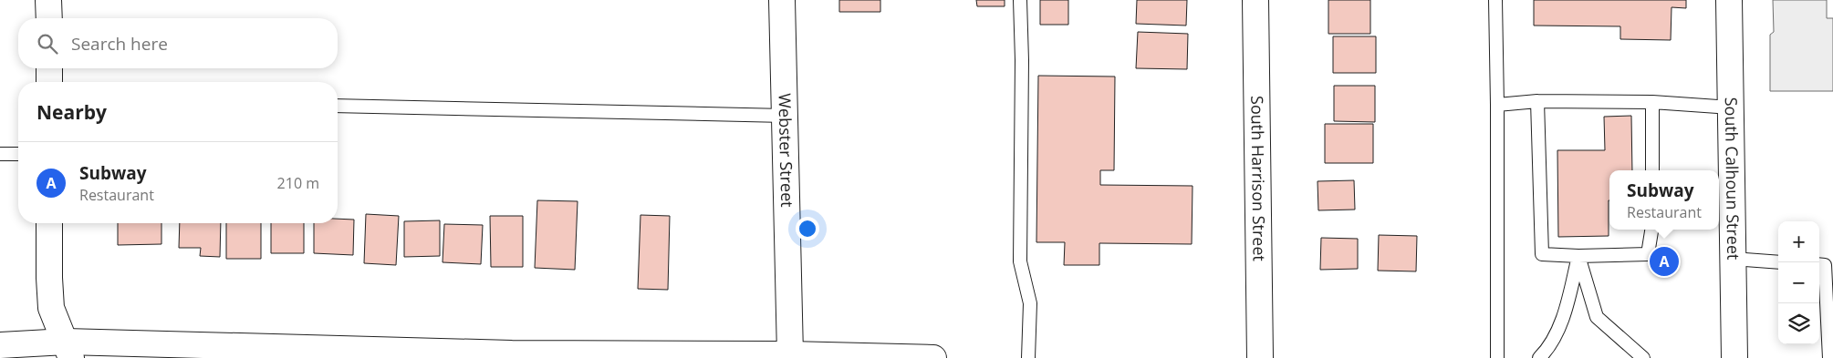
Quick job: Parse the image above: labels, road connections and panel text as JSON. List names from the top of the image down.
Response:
{
  "streets": {
    "street": ["Webster Street", "South Harrison Street", "South Calhoun Street"]
  },
  "page": {
    "search": "Search here",
    "heading": "Nearby",
    "list": [
      {
        "mark": "A",
        "name": "Subway",
        "note": "Restaurant",
        "value": "210 m"
      }
    ],
    "popup": ["Subway", "Restaurant"],
    "map_buttons": ["+", "−"],
    "pins": "A"
  }
}
